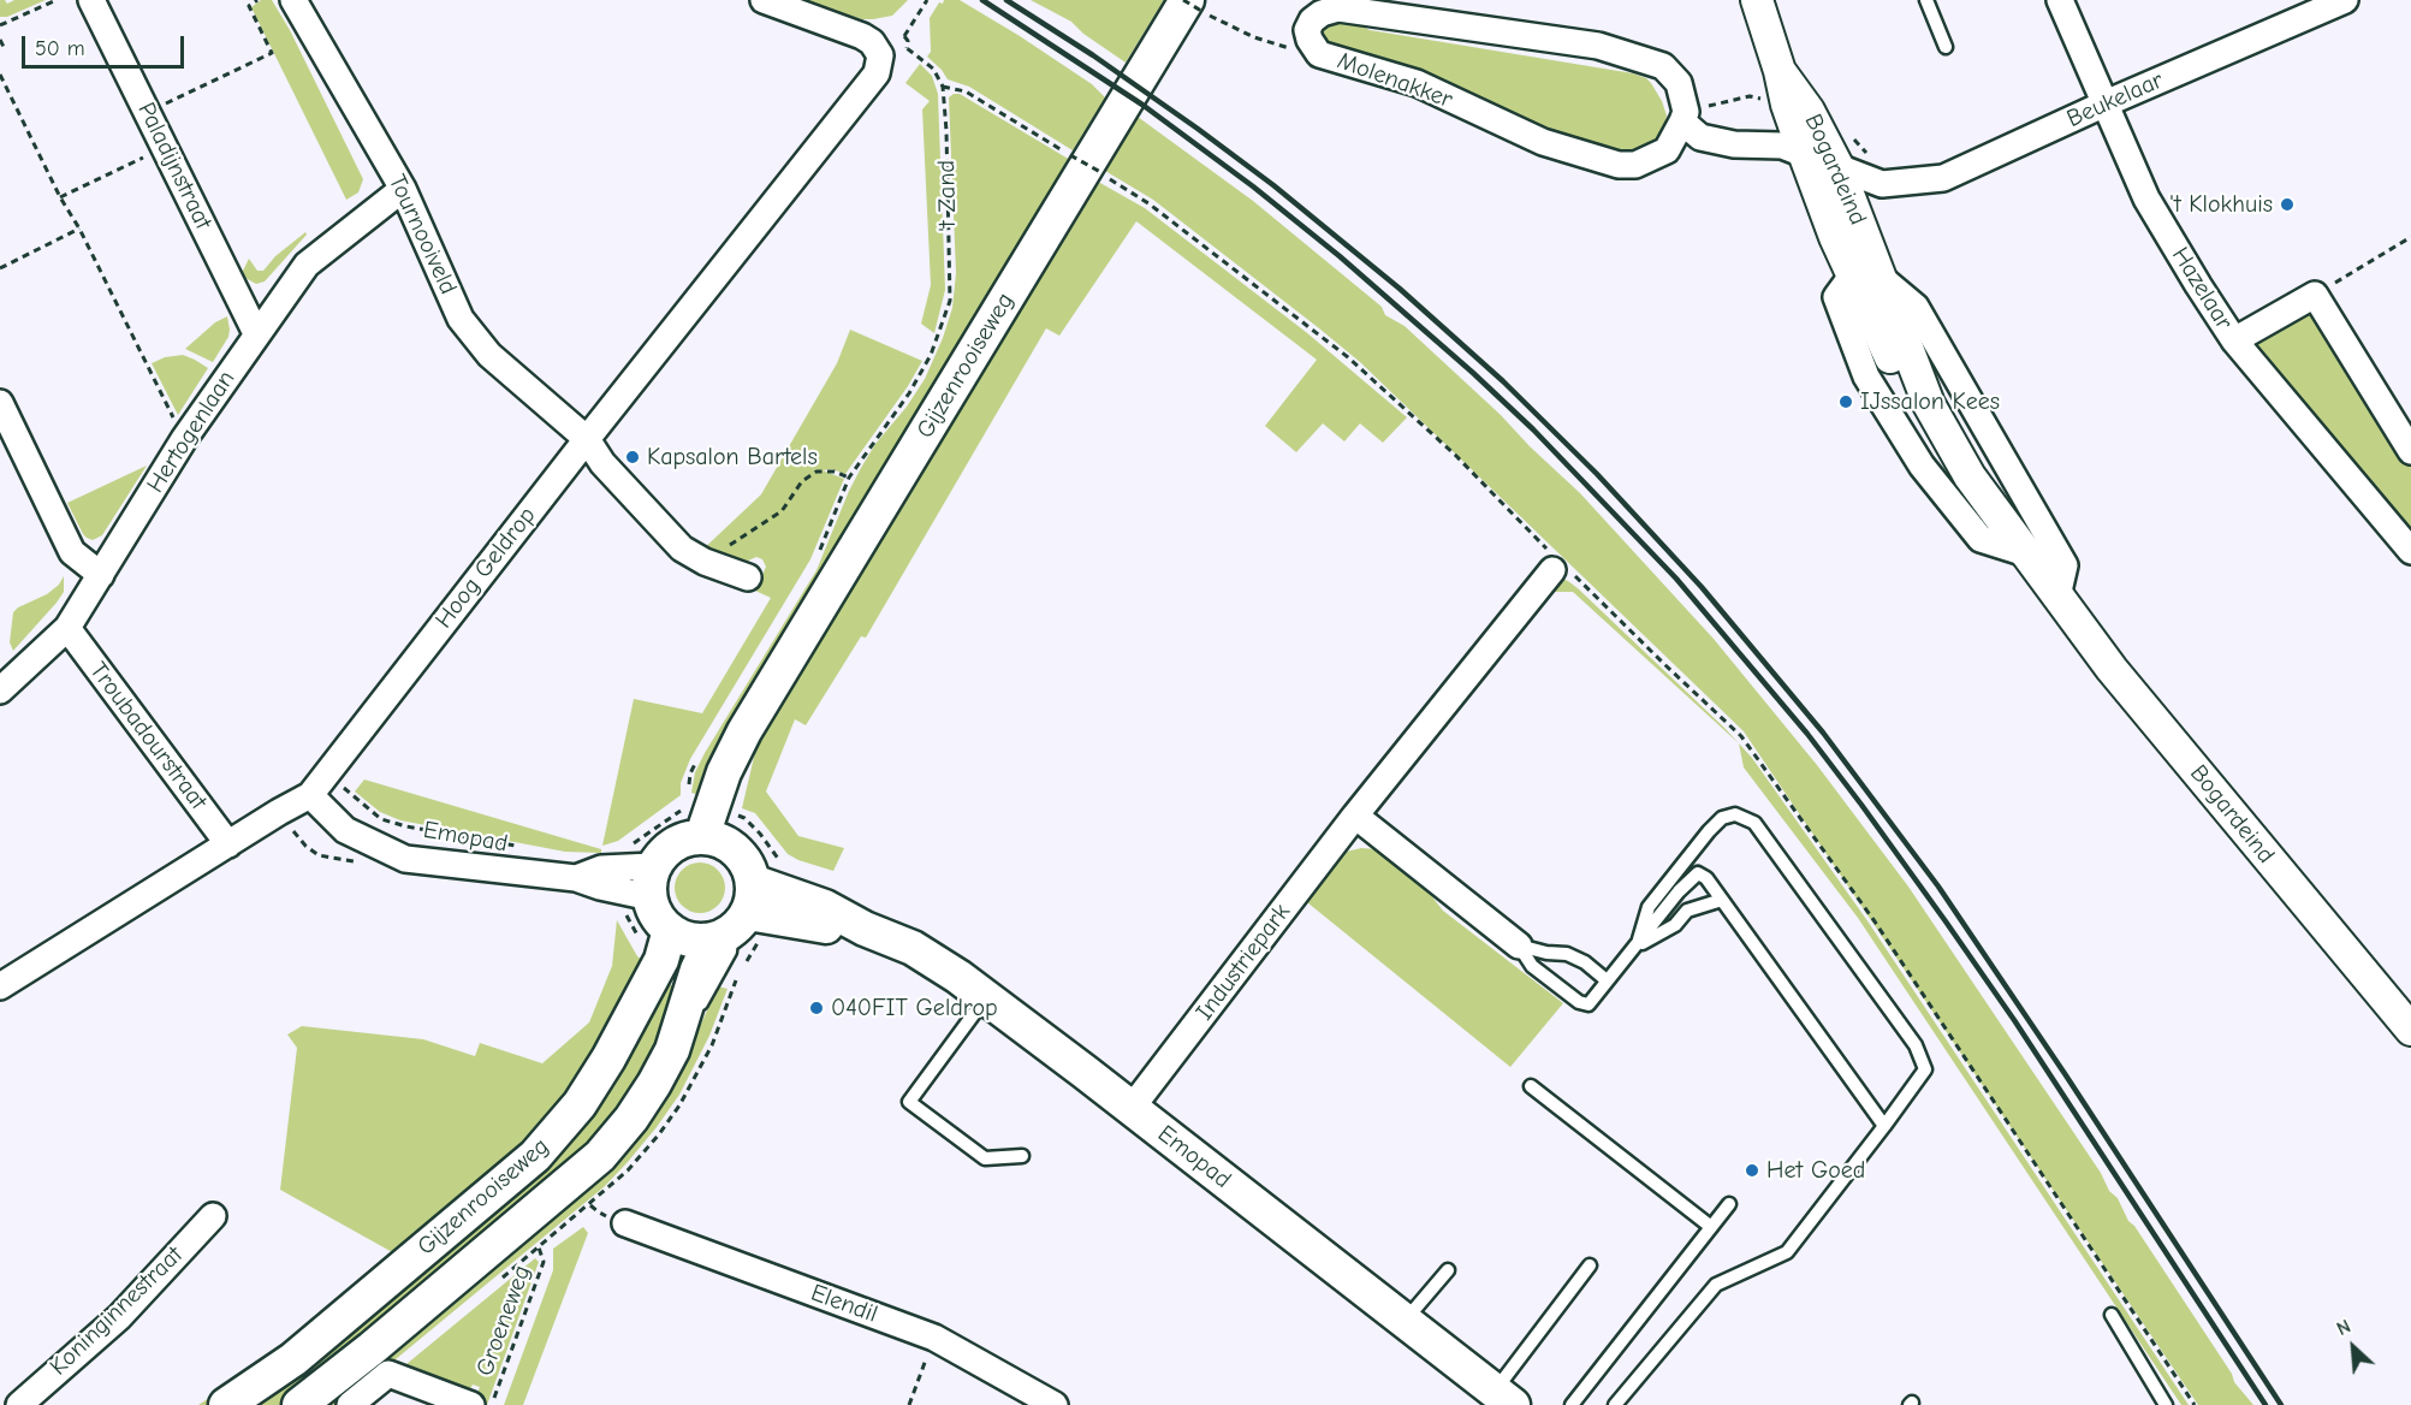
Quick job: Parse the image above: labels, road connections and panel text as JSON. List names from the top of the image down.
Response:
{
  "streets": {
    "main road": ["Gijzenrooiseweg", "Emopad"],
    "street": [
      "Molenakker",
      "Beukelaar",
      "Paladijnstraat",
      "Bogardeind",
      "Tournooiveld",
      "Hazelaar",
      "Hertogenlaan",
      "Hoog Geldrop",
      "Troubadourstraat",
      "Industriepark",
      "Elendil",
      "Koninginnestraat"
    ],
    "path": ["'t Zand", "Groeneweg"]
  },
  "crossings": [
    ["Beukelaar", "Bogardeind"],
    ["Beukelaar", "Hazelaar"],
    ["Paladijnstraat", "Hertogenlaan"],
    ["'t Zand", "Gijzenrooiseweg"],
    ["Tournooiveld", "Hertogenlaan"],
    ["Tournooiveld", "Hoog Geldrop"],
    ["Gijzenrooiseweg", "Emopad"],
    ["Hertogenlaan", "Troubadourstraat"],
    ["Hoog Geldrop", "Troubadourstraat"],
    ["Hoog Geldrop", "Emopad"],
    ["Emopad", "Industriepark"]
  ],
  "places": [
    "'t Klokhuis",
    "IJssalon Kees",
    "Kapsalon Bartels",
    "040FIT Geldrop",
    "Het Goed"
  ],
  "scale_bar": "50 m",
  "north": "top left"
}
